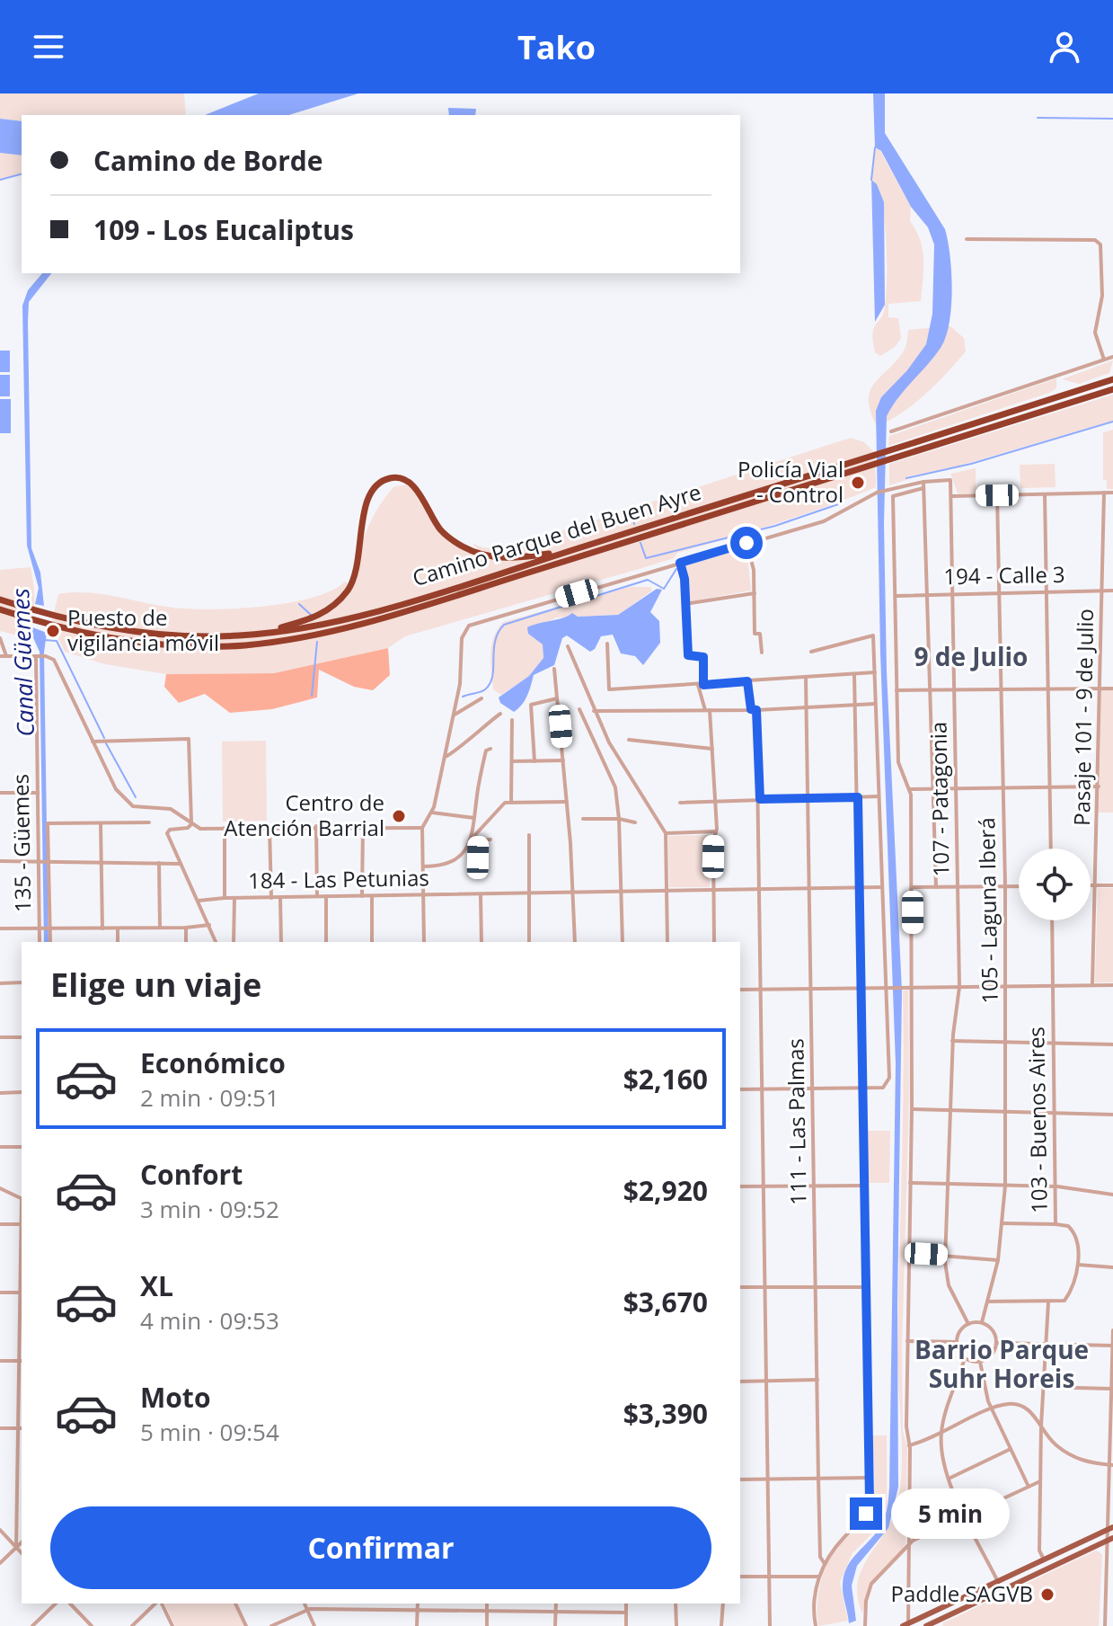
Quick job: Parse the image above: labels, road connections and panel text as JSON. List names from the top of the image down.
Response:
{
  "streets": {
    "highway": ["Camino Parque del Buen Ayre"],
    "street": [
      "194 - Calle 3",
      "Pasaje 101 - 9 de Julio",
      "107 - Patagonia",
      "135 - Güemes",
      "184 - Las Petunias",
      "105 - Laguna Iberá",
      "103 - Buenos Aires",
      "111 - Las Palmas"
    ]
  },
  "crossings": [
    ["194 - Calle 3", "Pasaje 101 - 9 de Julio"],
    ["194 - Calle 3", "107 - Patagonia"],
    ["194 - Calle 3", "105 - Laguna Iberá"],
    ["107 - Patagonia", "105 - Laguna Iberá"],
    ["184 - Las Petunias", "111 - Las Palmas"]
  ],
  "districts": ["9 de Julio", "Barrio Parque Suhr Horeis"],
  "water": ["Canal Güemes"],
  "places": [
    "Policía Vial - Control",
    "Puesto de vigilancia móvil",
    "Centro de Atención Barrial",
    "Paddle SAGVB"
  ],
  "page": {
    "header": "Tako",
    "banner": ["Camino de Borde", "109 - Los Eucaliptus"],
    "heading": "Elige un viaje",
    "list": [
      {
        "name": "Económico",
        "note": "2 min · 09:51",
        "value": "$2,160"
      },
      {
        "name": "Confort",
        "note": "3 min · 09:52",
        "value": "$2,920"
      },
      {
        "name": "XL",
        "note": "4 min · 09:53",
        "value": "$3,670"
      },
      {
        "name": "Moto",
        "note": "5 min · 09:54",
        "value": "$3,390"
      }
    ],
    "bubble": "5 min",
    "buttons": "Confirmar"
  }
}
